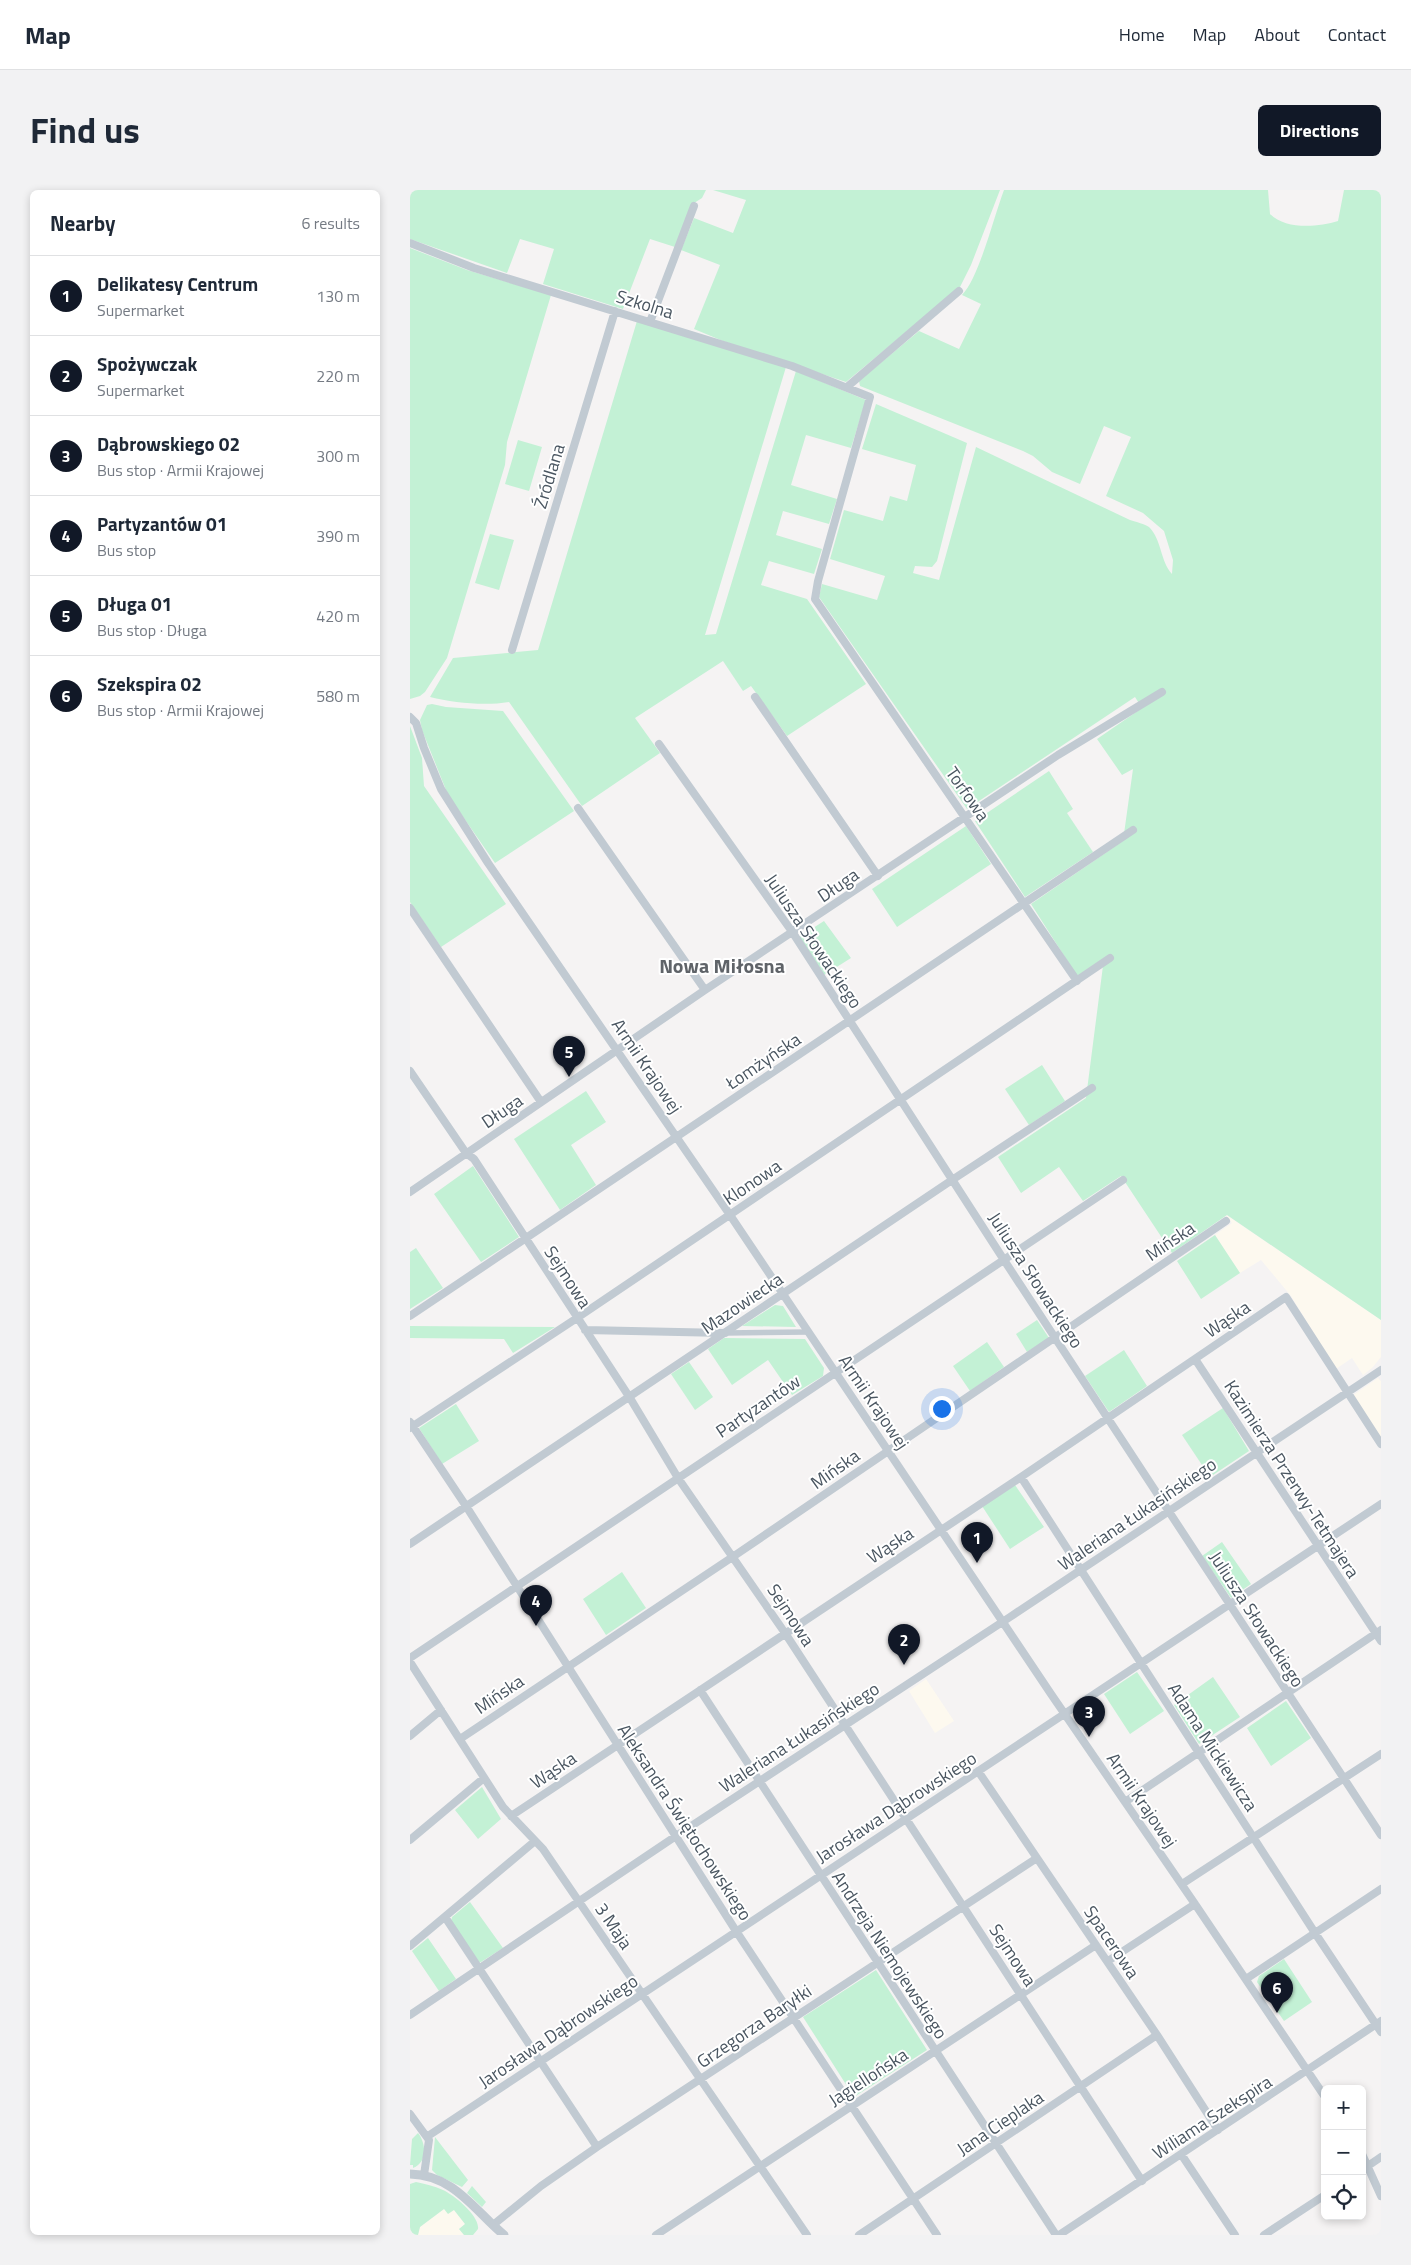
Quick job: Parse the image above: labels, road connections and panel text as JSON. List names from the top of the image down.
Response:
{
  "streets": {
    "street": [
      "Szkolna",
      "Źródlana",
      "Torfowa",
      "Długa",
      "Juliusza Słowackiego",
      "Łomżyńska",
      "Armii Krajowej",
      "Klonowa",
      "Mińska",
      "Sejmowa",
      "Mazowiecka",
      "Wąska",
      "Partyzantów",
      "Kazimierza Przerwy-Tetmajera",
      "Waleriana Łukasińskiego",
      "Adama Mickiewicza",
      "Jarosława Dąbrowskiego",
      "Aleksandra Świętochowskiego",
      "3 Maja",
      "Spacerowa",
      "Andrzeja Niemojewskiego",
      "Grzegorza Baryłki",
      "Jagiellońska",
      "Wiliama Szekspira",
      "Jana Cieplaka"
    ]
  },
  "crossings": [
    ["Szkolna", "Źródlana"],
    ["Szkolna", "Torfowa"],
    ["Torfowa", "Długa"],
    ["Torfowa", "Łomżyńska"],
    ["Torfowa", "Klonowa"],
    ["Długa", "Juliusza Słowackiego"],
    ["Długa", "Armii Krajowej"],
    ["Długa", "Sejmowa"],
    ["Juliusza Słowackiego", "Łomżyńska"],
    ["Juliusza Słowackiego", "Klonowa"],
    ["Juliusza Słowackiego", "Mińska"],
    ["Juliusza Słowackiego", "Mazowiecka"],
    ["Juliusza Słowackiego", "Wąska"],
    ["Juliusza Słowackiego", "Partyzantów"],
    ["Juliusza Słowackiego", "Waleriana Łukasińskiego"],
    ["Juliusza Słowackiego", "Jarosława Dąbrowskiego"],
    ["Łomżyńska", "Armii Krajowej"],
    ["Łomżyńska", "Sejmowa"],
    ["Armii Krajowej", "Klonowa"],
    ["Armii Krajowej", "Mińska"],
    ["Armii Krajowej", "Mazowiecka"],
    ["Armii Krajowej", "Wąska"],
    ["Armii Krajowej", "Partyzantów"],
    ["Armii Krajowej", "Waleriana Łukasińskiego"],
    ["Armii Krajowej", "Jarosława Dąbrowskiego"],
    ["Armii Krajowej", "Wiliama Szekspira"],
    ["Klonowa", "Sejmowa"],
    ["Klonowa", "Aleksandra Świętochowskiego"],
    ["Mińska", "Sejmowa"],
    ["Mińska", "Aleksandra Świętochowskiego"],
    ["Mińska", "3 Maja"],
    ["Sejmowa", "Mazowiecka"],
    ["Sejmowa", "Wąska"],
    ["Sejmowa", "Partyzantów"],
    ["Sejmowa", "Waleriana Łukasińskiego"],
    ["Sejmowa", "Jarosława Dąbrowskiego"],
    ["Sejmowa", "Grzegorza Baryłki"],
    ["Sejmowa", "Jagiellońska"],
    ["Sejmowa", "Wiliama Szekspira"],
    ["Sejmowa", "Jana Cieplaka"],
    ["Mazowiecka", "Aleksandra Świętochowskiego"],
    ["Wąska", "Kazimierza Przerwy-Tetmajera"],
    ["Wąska", "Waleriana Łukasińskiego"],
    ["Wąska", "Adama Mickiewicza"],
    ["Wąska", "Aleksandra Świętochowskiego"],
    ["Wąska", "3 Maja"],
    ["Wąska", "Andrzeja Niemojewskiego"],
    ["Partyzantów", "Aleksandra Świętochowskiego"],
    ["Partyzantów", "3 Maja"],
    ["Kazimierza Przerwy-Tetmajera", "Waleriana Łukasińskiego"],
    ["Kazimierza Przerwy-Tetmajera", "Jarosława Dąbrowskiego"],
    ["Waleriana Łukasińskiego", "Adama Mickiewicza"],
    ["Waleriana Łukasińskiego", "Aleksandra Świętochowskiego"],
    ["Waleriana Łukasińskiego", "3 Maja"],
    ["Waleriana Łukasińskiego", "Andrzeja Niemojewskiego"],
    ["Adama Mickiewicza", "Jarosława Dąbrowskiego"],
    ["Adama Mickiewicza", "Wiliama Szekspira"],
    ["Jarosława Dąbrowskiego", "Aleksandra Świętochowskiego"],
    ["Jarosława Dąbrowskiego", "3 Maja"],
    ["Jarosława Dąbrowskiego", "Spacerowa"],
    ["Jarosława Dąbrowskiego", "Andrzeja Niemojewskiego"],
    ["Aleksandra Świętochowskiego", "Grzegorza Baryłki"],
    ["Aleksandra Świętochowskiego", "Jagiellońska"],
    ["Aleksandra Świętochowskiego", "Jana Cieplaka"],
    ["3 Maja", "Grzegorza Baryłki"],
    ["3 Maja", "Jagiellońska"],
    ["Spacerowa", "Grzegorza Baryłki"],
    ["Spacerowa", "Jagiellońska"],
    ["Spacerowa", "Wiliama Szekspira"],
    ["Spacerowa", "Jana Cieplaka"],
    ["Andrzeja Niemojewskiego", "Grzegorza Baryłki"],
    ["Andrzeja Niemojewskiego", "Jagiellońska"],
    ["Andrzeja Niemojewskiego", "Wiliama Szekspira"],
    ["Andrzeja Niemojewskiego", "Jana Cieplaka"]
  ],
  "districts": ["Nowa Miłosna"],
  "page": {
    "header": "Map",
    "nav": [
      "Home",
      "Map",
      "About",
      "Contact"
    ],
    "title": "Find us",
    "buttons": "Directions",
    "heading": ["Nearby", "6 results"],
    "list": [
      {
        "mark": "1",
        "name": "Delikatesy Centrum",
        "note": "Supermarket",
        "value": "130 m"
      },
      {
        "mark": "2",
        "name": "Spożywczak",
        "note": "Supermarket",
        "value": "220 m"
      },
      {
        "mark": "3",
        "name": "Dąbrowskiego 02",
        "note": "Bus stop · Armii Krajowej",
        "value": "300 m"
      },
      {
        "mark": "4",
        "name": "Partyzantów 01",
        "note": "Bus stop",
        "value": "390 m"
      },
      {
        "mark": "5",
        "name": "Długa 01",
        "note": "Bus stop · Długa",
        "value": "420 m"
      },
      {
        "mark": "6",
        "name": "Szekspira 02",
        "note": "Bus stop · Armii Krajowej",
        "value": "580 m"
      }
    ],
    "pins": [
      "5",
      "1",
      "4",
      "2",
      "3",
      "6"
    ],
    "map_buttons": ["+", "−"]
  }
}
